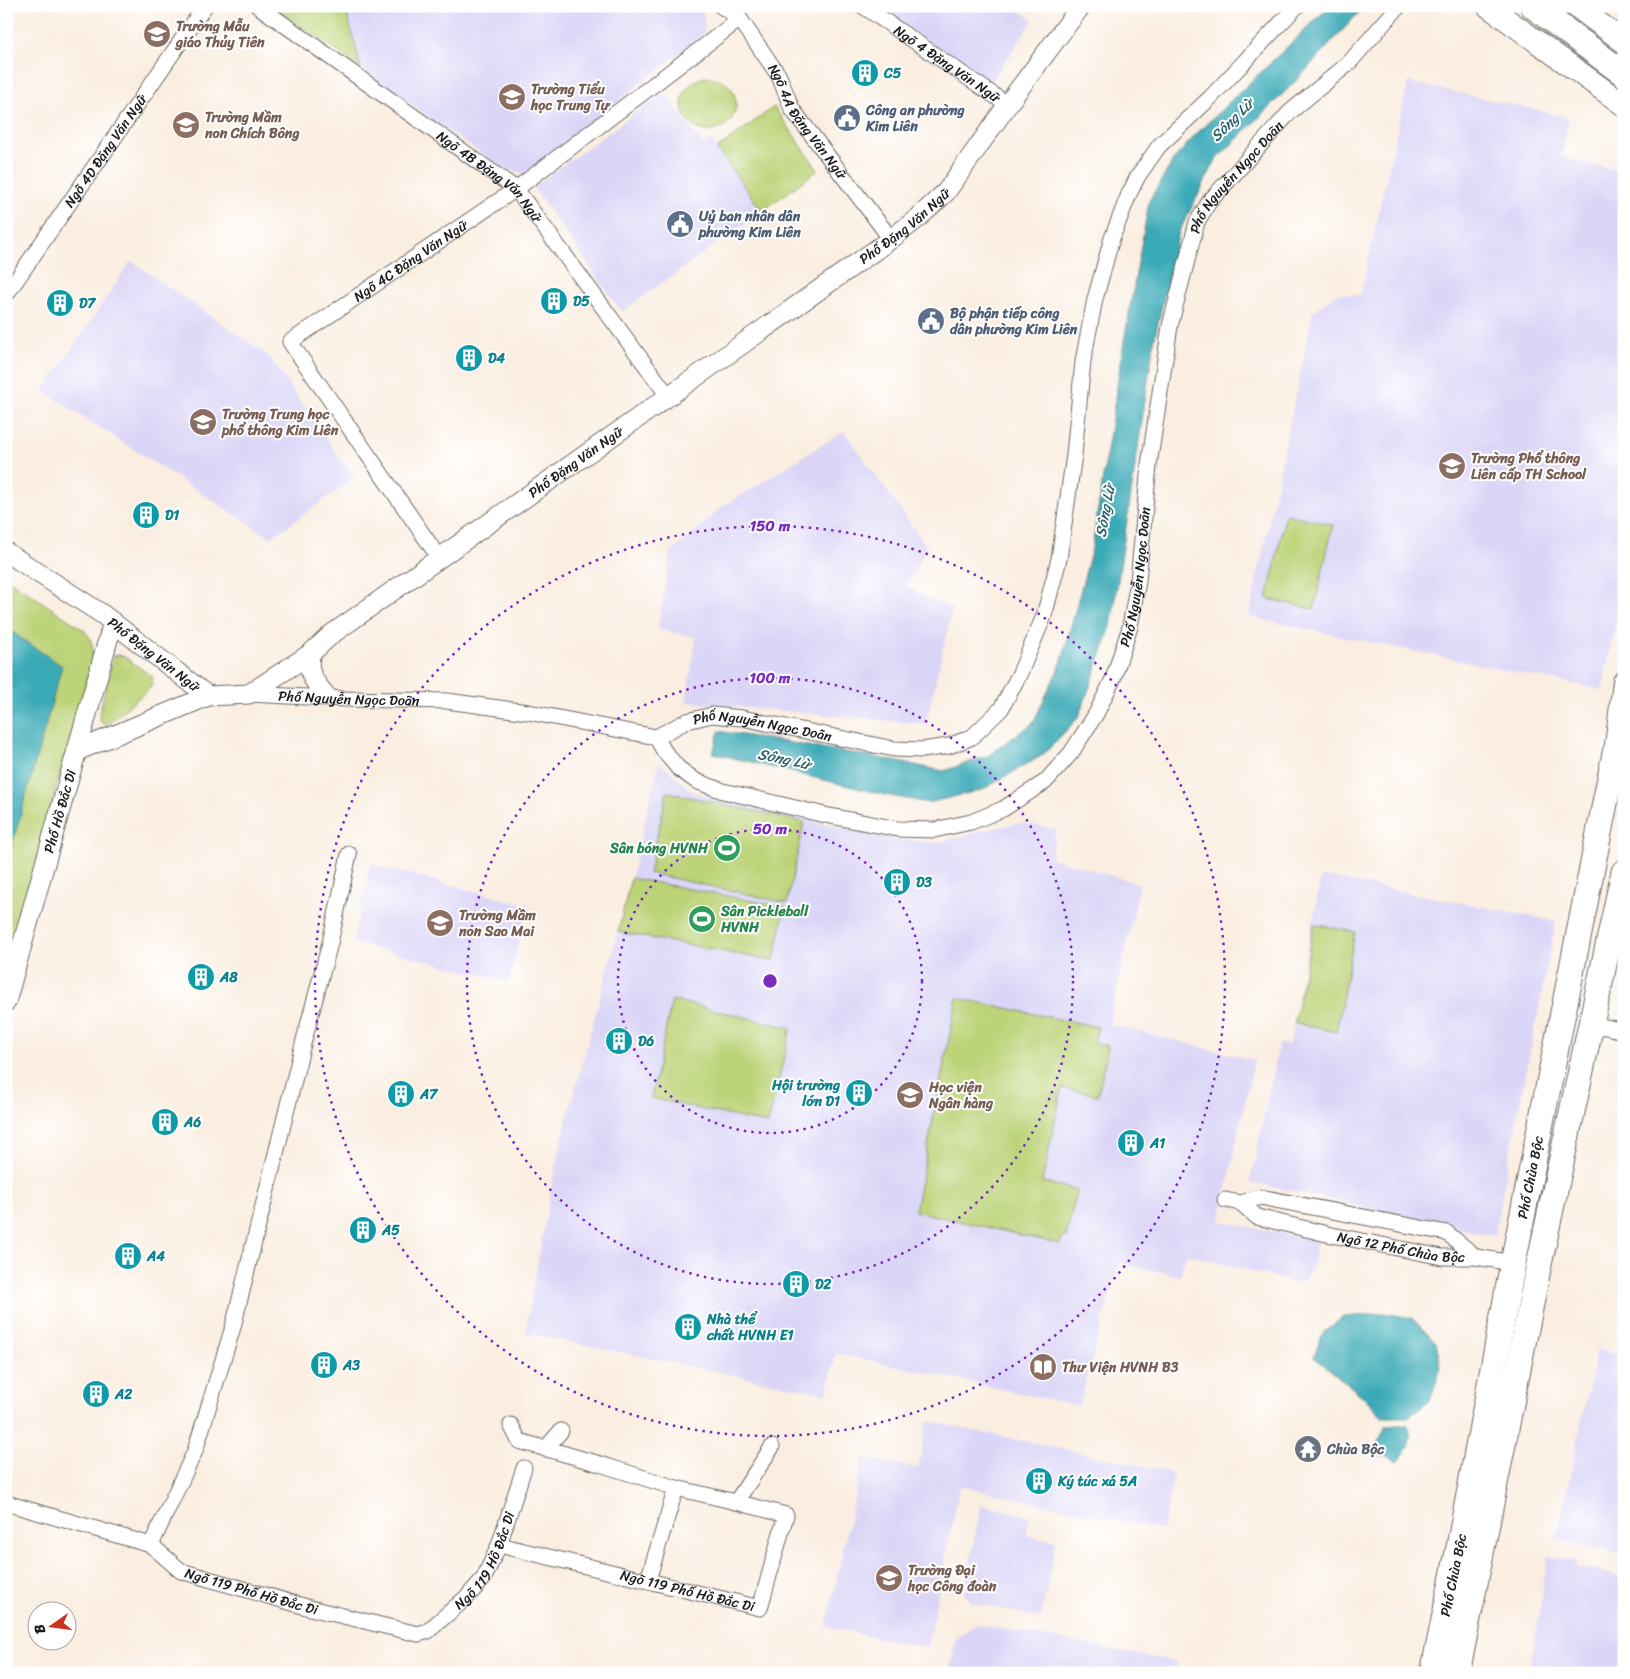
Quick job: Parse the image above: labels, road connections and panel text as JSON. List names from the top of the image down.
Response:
{
  "streets": {
    "main road": ["Phố Chùa Bộc"],
    "street": [
      "Ngõ 4 Đặng Văn Ngữ",
      "Ngõ 4A Đặng Văn Ngữ",
      "Ngõ 4D Đặng Văn Ngữ",
      "Ngõ 4B Đặng Văn Ngữ",
      "Phố Nguyễn Ngọc Doãn",
      "Phố Đặng Văn Ngữ",
      "Ngõ 4C Đặng Văn Ngữ",
      "Phố Hồ Đắc Di",
      "Ngõ 12 Phố Chùa Bộc",
      "Ngõ 119 Hồ Đắc Di",
      "Ngõ 119 Phố Hồ Đắc Di"
    ]
  },
  "crossings": [
    ["Ngõ 4 Đặng Văn Ngữ", "Phố Đặng Văn Ngữ"],
    ["Ngõ 4A Đặng Văn Ngữ", "Phố Đặng Văn Ngữ"],
    ["Ngõ 4A Đặng Văn Ngữ", "Ngõ 4C Đặng Văn Ngữ"],
    ["Ngõ 4B Đặng Văn Ngữ", "Phố Đặng Văn Ngữ"],
    ["Ngõ 4B Đặng Văn Ngữ", "Ngõ 4C Đặng Văn Ngữ"],
    ["Phố Nguyễn Ngọc Doãn", "Phố Đặng Văn Ngữ"],
    ["Phố Đặng Văn Ngữ", "Ngõ 4C Đặng Văn Ngữ"],
    ["Phố Đặng Văn Ngữ", "Phố Hồ Đắc Di"],
    ["Phố Chùa Bộc", "Ngõ 12 Phố Chùa Bộc"],
    ["Ngõ 119 Hồ Đắc Di", "Ngõ 119 Phố Hồ Đắc Di"]
  ],
  "water": ["Sông Lừ"],
  "places": {
    "school or university": [
      "Trường Mẫu giáo Thủy Tiên",
      "Trường Tiểu học Trung Tự",
      "Trường Mầm non Chích Bông",
      "Trường Trung học phổ thông Kim Liên",
      "Trường Phổ thông Liên cấp TH School",
      "Trường Mầm non Sao Mai",
      "Học viện Ngân hàng",
      "Trường Đại học Công đoàn"
    ],
    "building": [
      "C5",
      "D5",
      "D7",
      "D4",
      "D1",
      "D3",
      "A8",
      "D6",
      "Hội trường lớn D1",
      "A7",
      "A6",
      "A1",
      "A5",
      "A4",
      "D2",
      "Nhà thể chất HVNH E1",
      "A3",
      "A2",
      "Ký túc xá 5A"
    ],
    "public building": ["Công an phường Kim Liên", "Uỷ ban nhân dân phường Kim Liên", "Bộ phận tiếp công dân phường Kim Liên"],
    "sports": ["Sân bóng HVNH", "Sân Pickleball HVNH"],
    "library": ["Thư Viện HVNH B3"],
    "temple": ["Chùa Bộc"]
  },
  "north": "left",
  "rings": ["150 m", "100 m", "50 m"]
}
